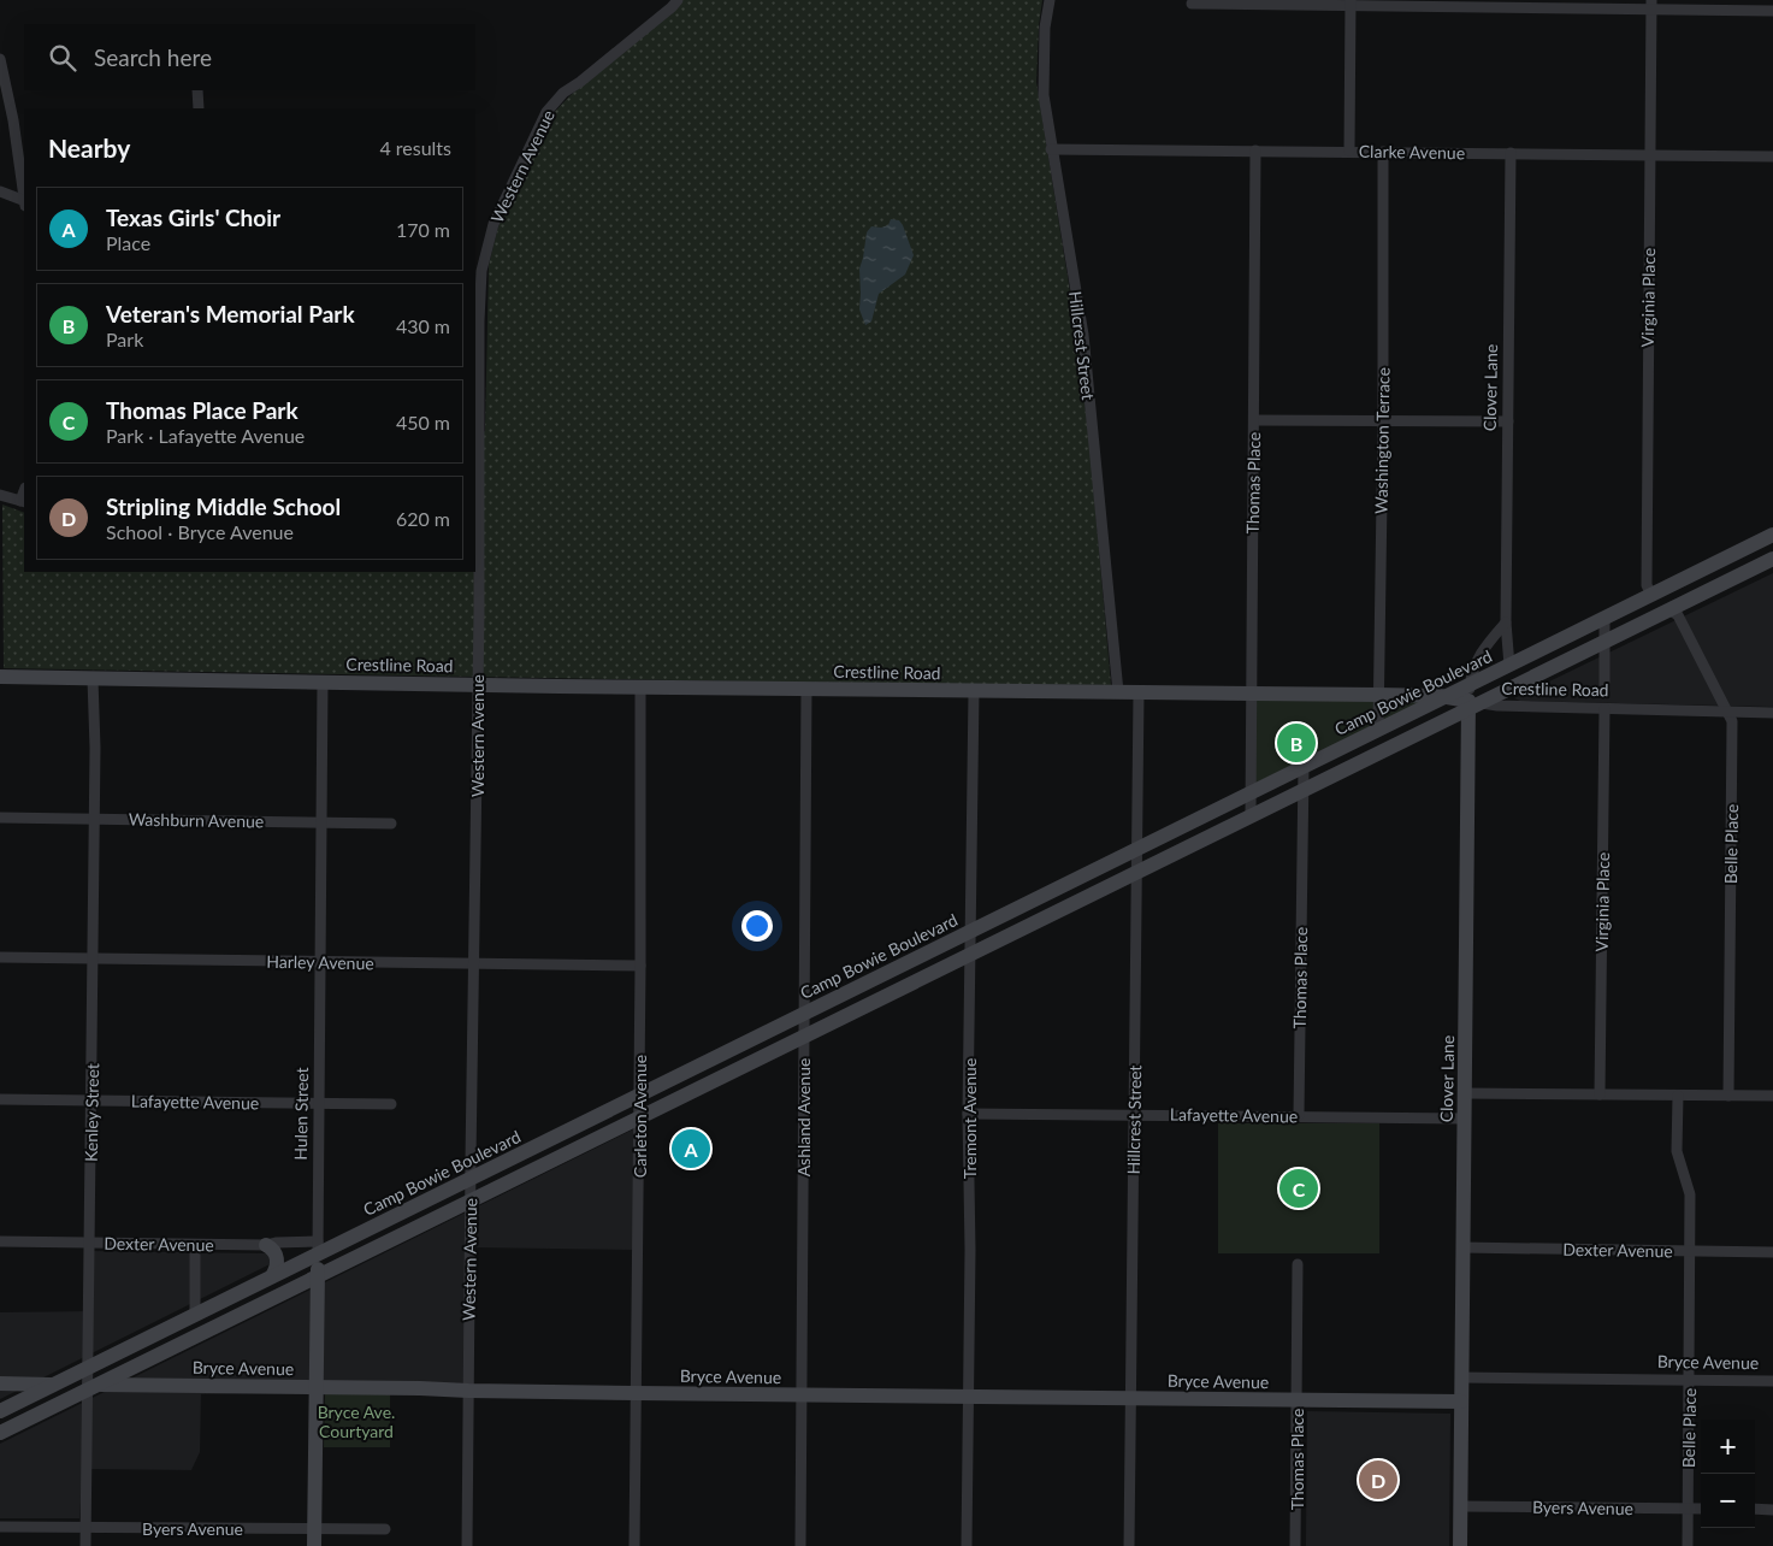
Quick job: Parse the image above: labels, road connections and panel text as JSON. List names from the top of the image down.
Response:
{
  "streets": {
    "main road": [
      "Clover Lane",
      "Crestline Road",
      "Camp Bowie Boulevard",
      "Hulen Street",
      "Bryce Avenue"
    ],
    "street": [
      "Clarke Avenue",
      "Western Avenue",
      "Virginia Place",
      "Hillcrest Street",
      "Washington Terrace",
      "Thomas Place",
      "Washburn Avenue",
      "Belle Place",
      "Harley Avenue",
      "Lafayette Avenue",
      "Kenley Street",
      "Carleton Avenue",
      "Ashland Avenue",
      "Tremont Avenue",
      "Dexter Avenue",
      "Byers Avenue"
    ]
  },
  "crossings": [
    ["Clarke Avenue", "Virginia Place"],
    ["Clarke Avenue", "Hillcrest Street"],
    ["Clarke Avenue", "Clover Lane"],
    ["Clarke Avenue", "Washington Terrace"],
    ["Clarke Avenue", "Thomas Place"],
    ["Western Avenue", "Crestline Road"],
    ["Western Avenue", "Camp Bowie Boulevard"],
    ["Western Avenue", "Harley Avenue"],
    ["Western Avenue", "Bryce Avenue"],
    ["Virginia Place", "Crestline Road"],
    ["Virginia Place", "Camp Bowie Boulevard"],
    ["Hillcrest Street", "Crestline Road"],
    ["Hillcrest Street", "Camp Bowie Boulevard"],
    ["Hillcrest Street", "Lafayette Avenue"],
    ["Hillcrest Street", "Bryce Avenue"],
    ["Clover Lane", "Crestline Road"],
    ["Clover Lane", "Camp Bowie Boulevard"],
    ["Clover Lane", "Lafayette Avenue"],
    ["Clover Lane", "Dexter Avenue"],
    ["Clover Lane", "Bryce Avenue"],
    ["Clover Lane", "Byers Avenue"],
    ["Washington Terrace", "Crestline Road"],
    ["Washington Terrace", "Camp Bowie Boulevard"],
    ["Thomas Place", "Crestline Road"],
    ["Thomas Place", "Camp Bowie Boulevard"],
    ["Thomas Place", "Lafayette Avenue"],
    ["Thomas Place", "Bryce Avenue"],
    ["Crestline Road", "Camp Bowie Boulevard"],
    ["Crestline Road", "Belle Place"],
    ["Crestline Road", "Kenley Street"],
    ["Crestline Road", "Hulen Street"],
    ["Crestline Road", "Carleton Avenue"],
    ["Crestline Road", "Ashland Avenue"],
    ["Crestline Road", "Tremont Avenue"],
    ["Camp Bowie Boulevard", "Belle Place"],
    ["Camp Bowie Boulevard", "Kenley Street"],
    ["Camp Bowie Boulevard", "Hulen Street"],
    ["Camp Bowie Boulevard", "Carleton Avenue"],
    ["Camp Bowie Boulevard", "Ashland Avenue"],
    ["Camp Bowie Boulevard", "Tremont Avenue"],
    ["Camp Bowie Boulevard", "Dexter Avenue"],
    ["Camp Bowie Boulevard", "Bryce Avenue"],
    ["Washburn Avenue", "Kenley Street"],
    ["Washburn Avenue", "Hulen Street"],
    ["Belle Place", "Dexter Avenue"],
    ["Belle Place", "Bryce Avenue"],
    ["Belle Place", "Byers Avenue"],
    ["Harley Avenue", "Kenley Street"],
    ["Harley Avenue", "Hulen Street"],
    ["Harley Avenue", "Carleton Avenue"],
    ["Lafayette Avenue", "Kenley Street"],
    ["Lafayette Avenue", "Hulen Street"],
    ["Lafayette Avenue", "Tremont Avenue"],
    ["Kenley Street", "Dexter Avenue"],
    ["Kenley Street", "Bryce Avenue"],
    ["Kenley Street", "Byers Avenue"],
    ["Hulen Street", "Dexter Avenue"],
    ["Hulen Street", "Bryce Avenue"],
    ["Hulen Street", "Byers Avenue"],
    ["Carleton Avenue", "Bryce Avenue"],
    ["Ashland Avenue", "Bryce Avenue"],
    ["Tremont Avenue", "Bryce Avenue"]
  ],
  "parks": ["Bryce Ave. Courtyard"],
  "page": {
    "search": "Search here",
    "heading": ["Nearby", "4 results"],
    "list": [
      {
        "mark": "A",
        "name": "Texas Girls' Choir",
        "note": "Place",
        "value": "170 m"
      },
      {
        "mark": "B",
        "name": "Veteran's Memorial Park",
        "note": "Park",
        "value": "430 m"
      },
      {
        "mark": "C",
        "name": "Thomas Place Park",
        "note": "Park · Lafayette Avenue",
        "value": "450 m"
      },
      {
        "mark": "D",
        "name": "Stripling Middle School",
        "note": "School · Bryce Avenue",
        "value": "620 m"
      }
    ],
    "pins": [
      "B",
      "A",
      "C",
      "D"
    ],
    "map_buttons": ["+", "−"]
  }
}
